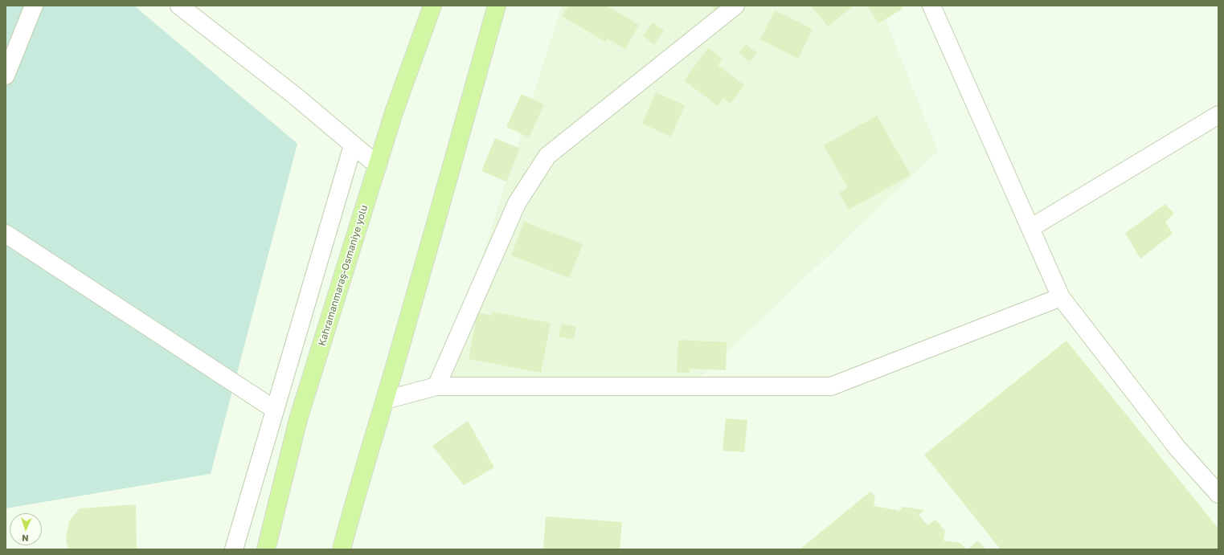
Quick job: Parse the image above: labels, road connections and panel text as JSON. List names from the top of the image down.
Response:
{
  "streets": {
    "highway": ["Kahramanmaraş-Osmaniye yolu"]
  },
  "north": "bottom"
}
